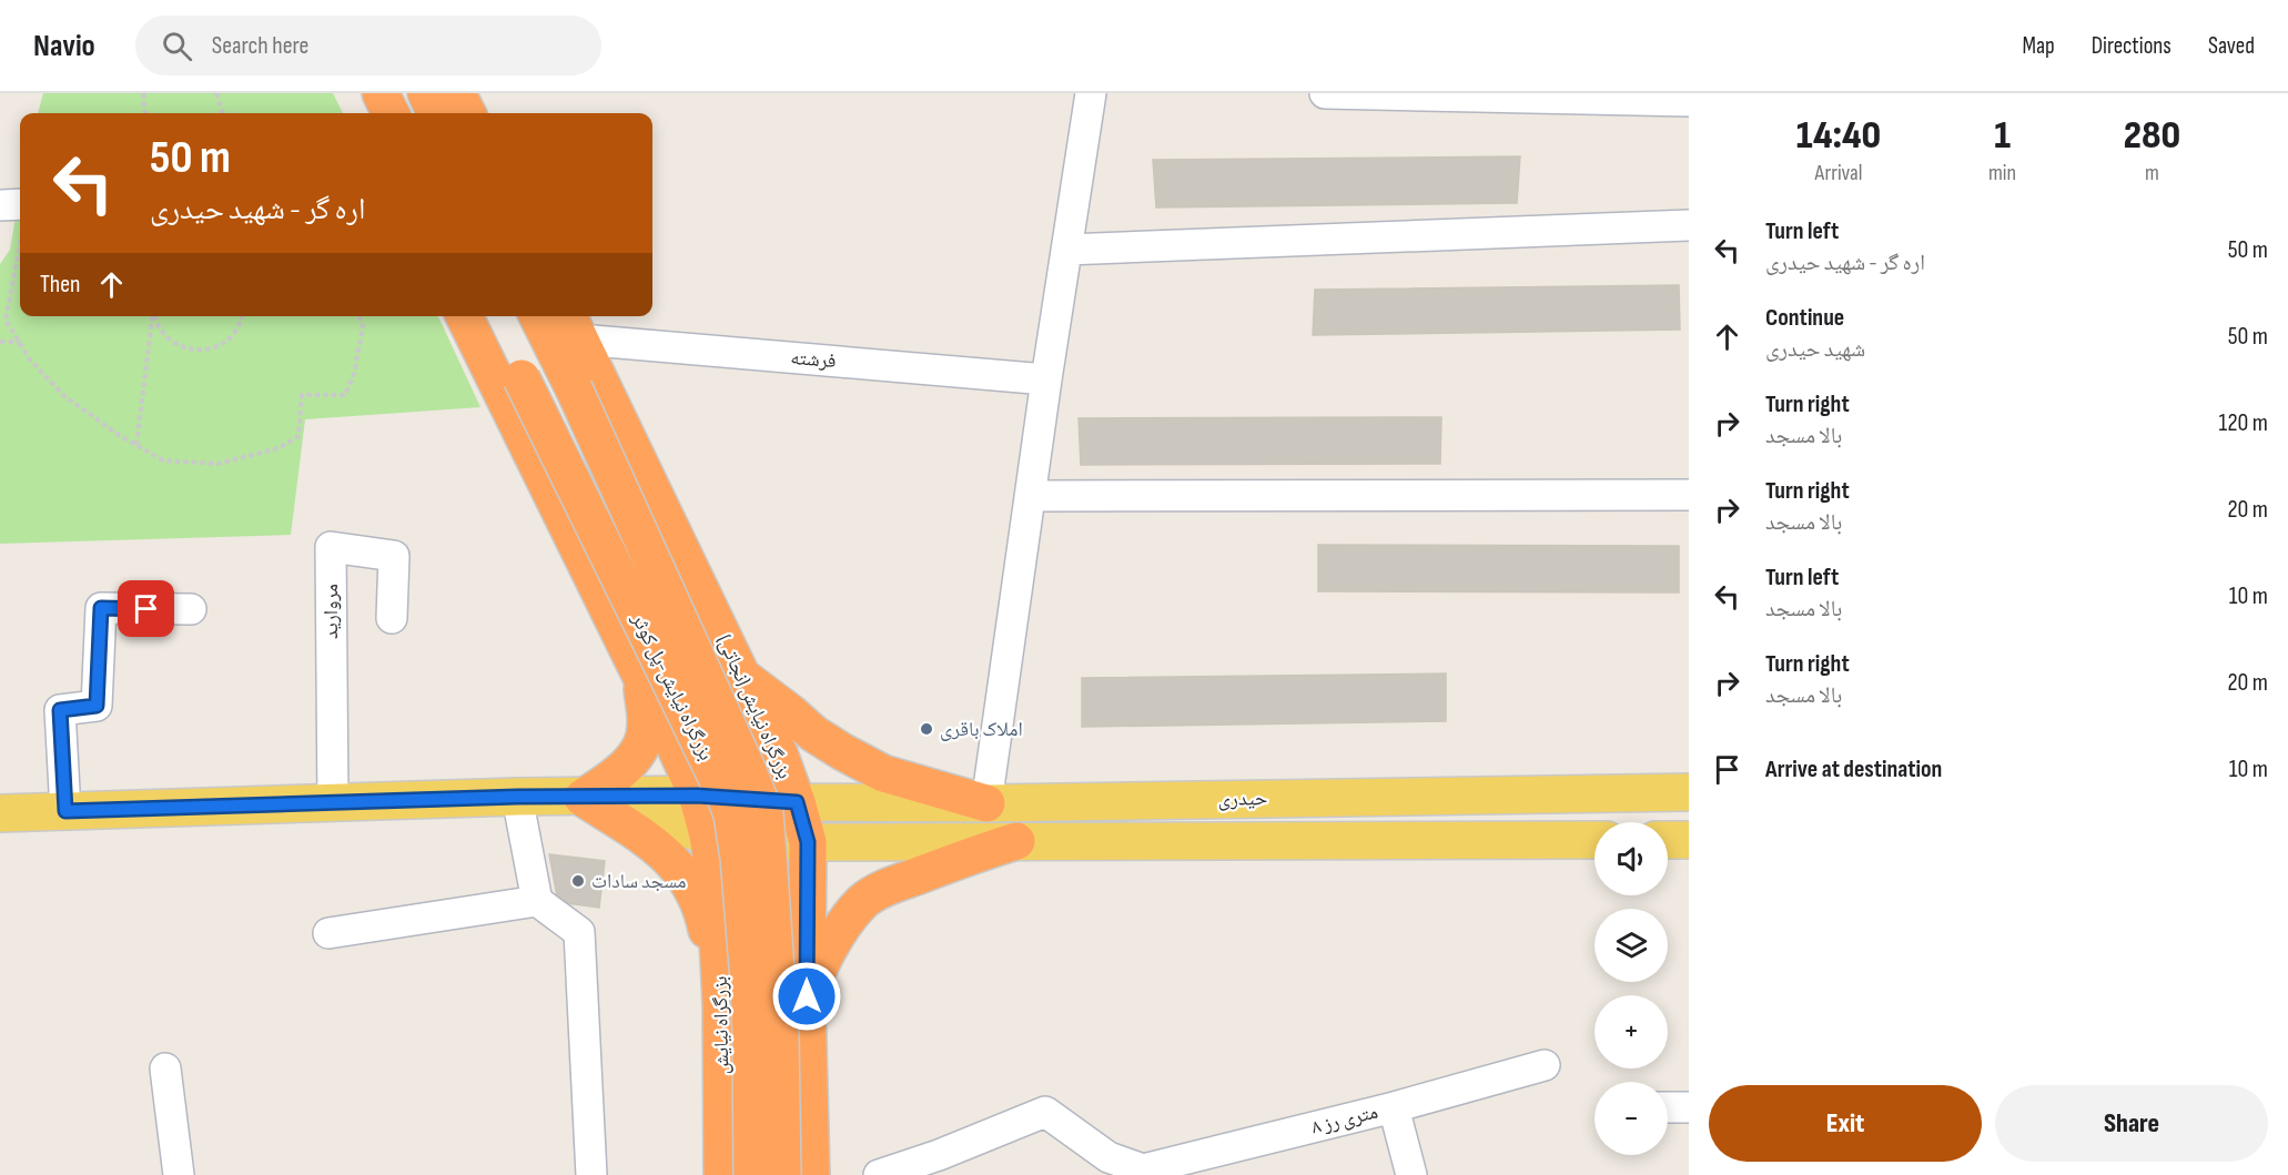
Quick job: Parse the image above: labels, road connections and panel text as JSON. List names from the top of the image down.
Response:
{
  "streets": {
    "highway": ["بزرگراه نیایش-پل کوثر", "بزرگراه نیایش (نجاتی)", "بزرگراه نیایش"],
    "main road": ["حیدری"],
    "street": ["فرشته", "مروارید", "۸ متری رز"]
  },
  "crossings": [
    ["فرشته", "بزرگراه نیایش (نجاتی)"],
    ["بزرگراه نیایش (نجاتی)", "حیدری"],
    ["حیدری", "بزرگراه نیایش"]
  ],
  "places": ["املاک باقری", "مسجد سادات"],
  "page": {
    "header": "Navio",
    "search": "Search here",
    "nav": ["Map", "Directions", "Saved"],
    "eta": [
      "14:40",
      "Arrival",
      "1",
      "min",
      "280",
      "m"
    ],
    "turn": ["50 m", "اره گر - شهید حیدری"],
    "list": [
      {
        "name": "Turn left",
        "note": "اره گر - شهید حیدری",
        "value": "50 m"
      },
      {
        "name": "Continue",
        "note": "شهید حیدری",
        "value": "50 m"
      },
      {
        "name": "Turn right",
        "note": "بالا مسجد",
        "value": "120 m"
      },
      {
        "name": "Turn right",
        "note": "بالا مسجد",
        "value": "20 m"
      },
      {
        "name": "Turn left",
        "note": "بالا مسجد",
        "value": "10 m"
      },
      {
        "name": "Turn right",
        "note": "بالا مسجد",
        "value": "20 m"
      },
      {
        "name": "Arrive at destination",
        "value": "10 m"
      }
    ],
    "then": "Then",
    "map_buttons": ["+", "−"],
    "buttons": ["Exit", "Share"]
  }
}
